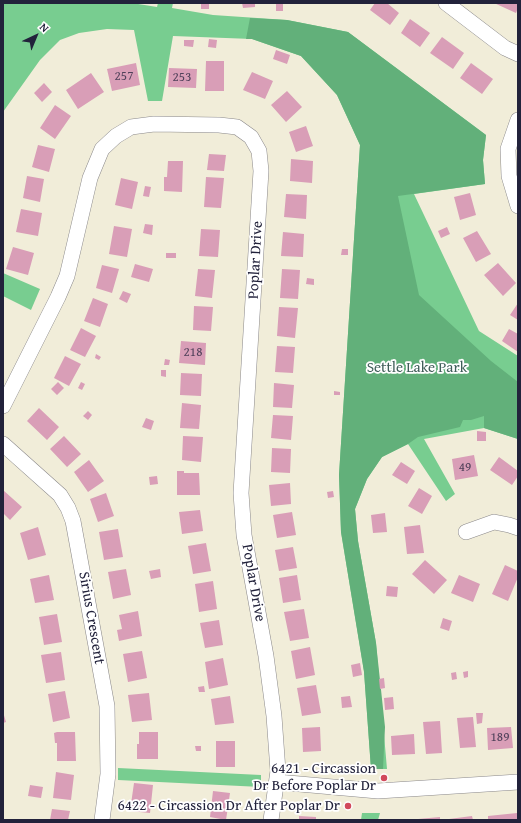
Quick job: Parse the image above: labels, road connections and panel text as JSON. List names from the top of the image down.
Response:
{
  "streets": {
    "street": ["Poplar Drive", "Sirius Crescent"]
  },
  "parks": ["Settle Lake Park"],
  "places": ["6421 - Circassion Dr Before Poplar Dr", "6422 - Circassion Dr After Poplar Dr"],
  "house_numbers": [
    "257",
    "253",
    "218",
    "49",
    "189"
  ],
  "north": "top right"
}
